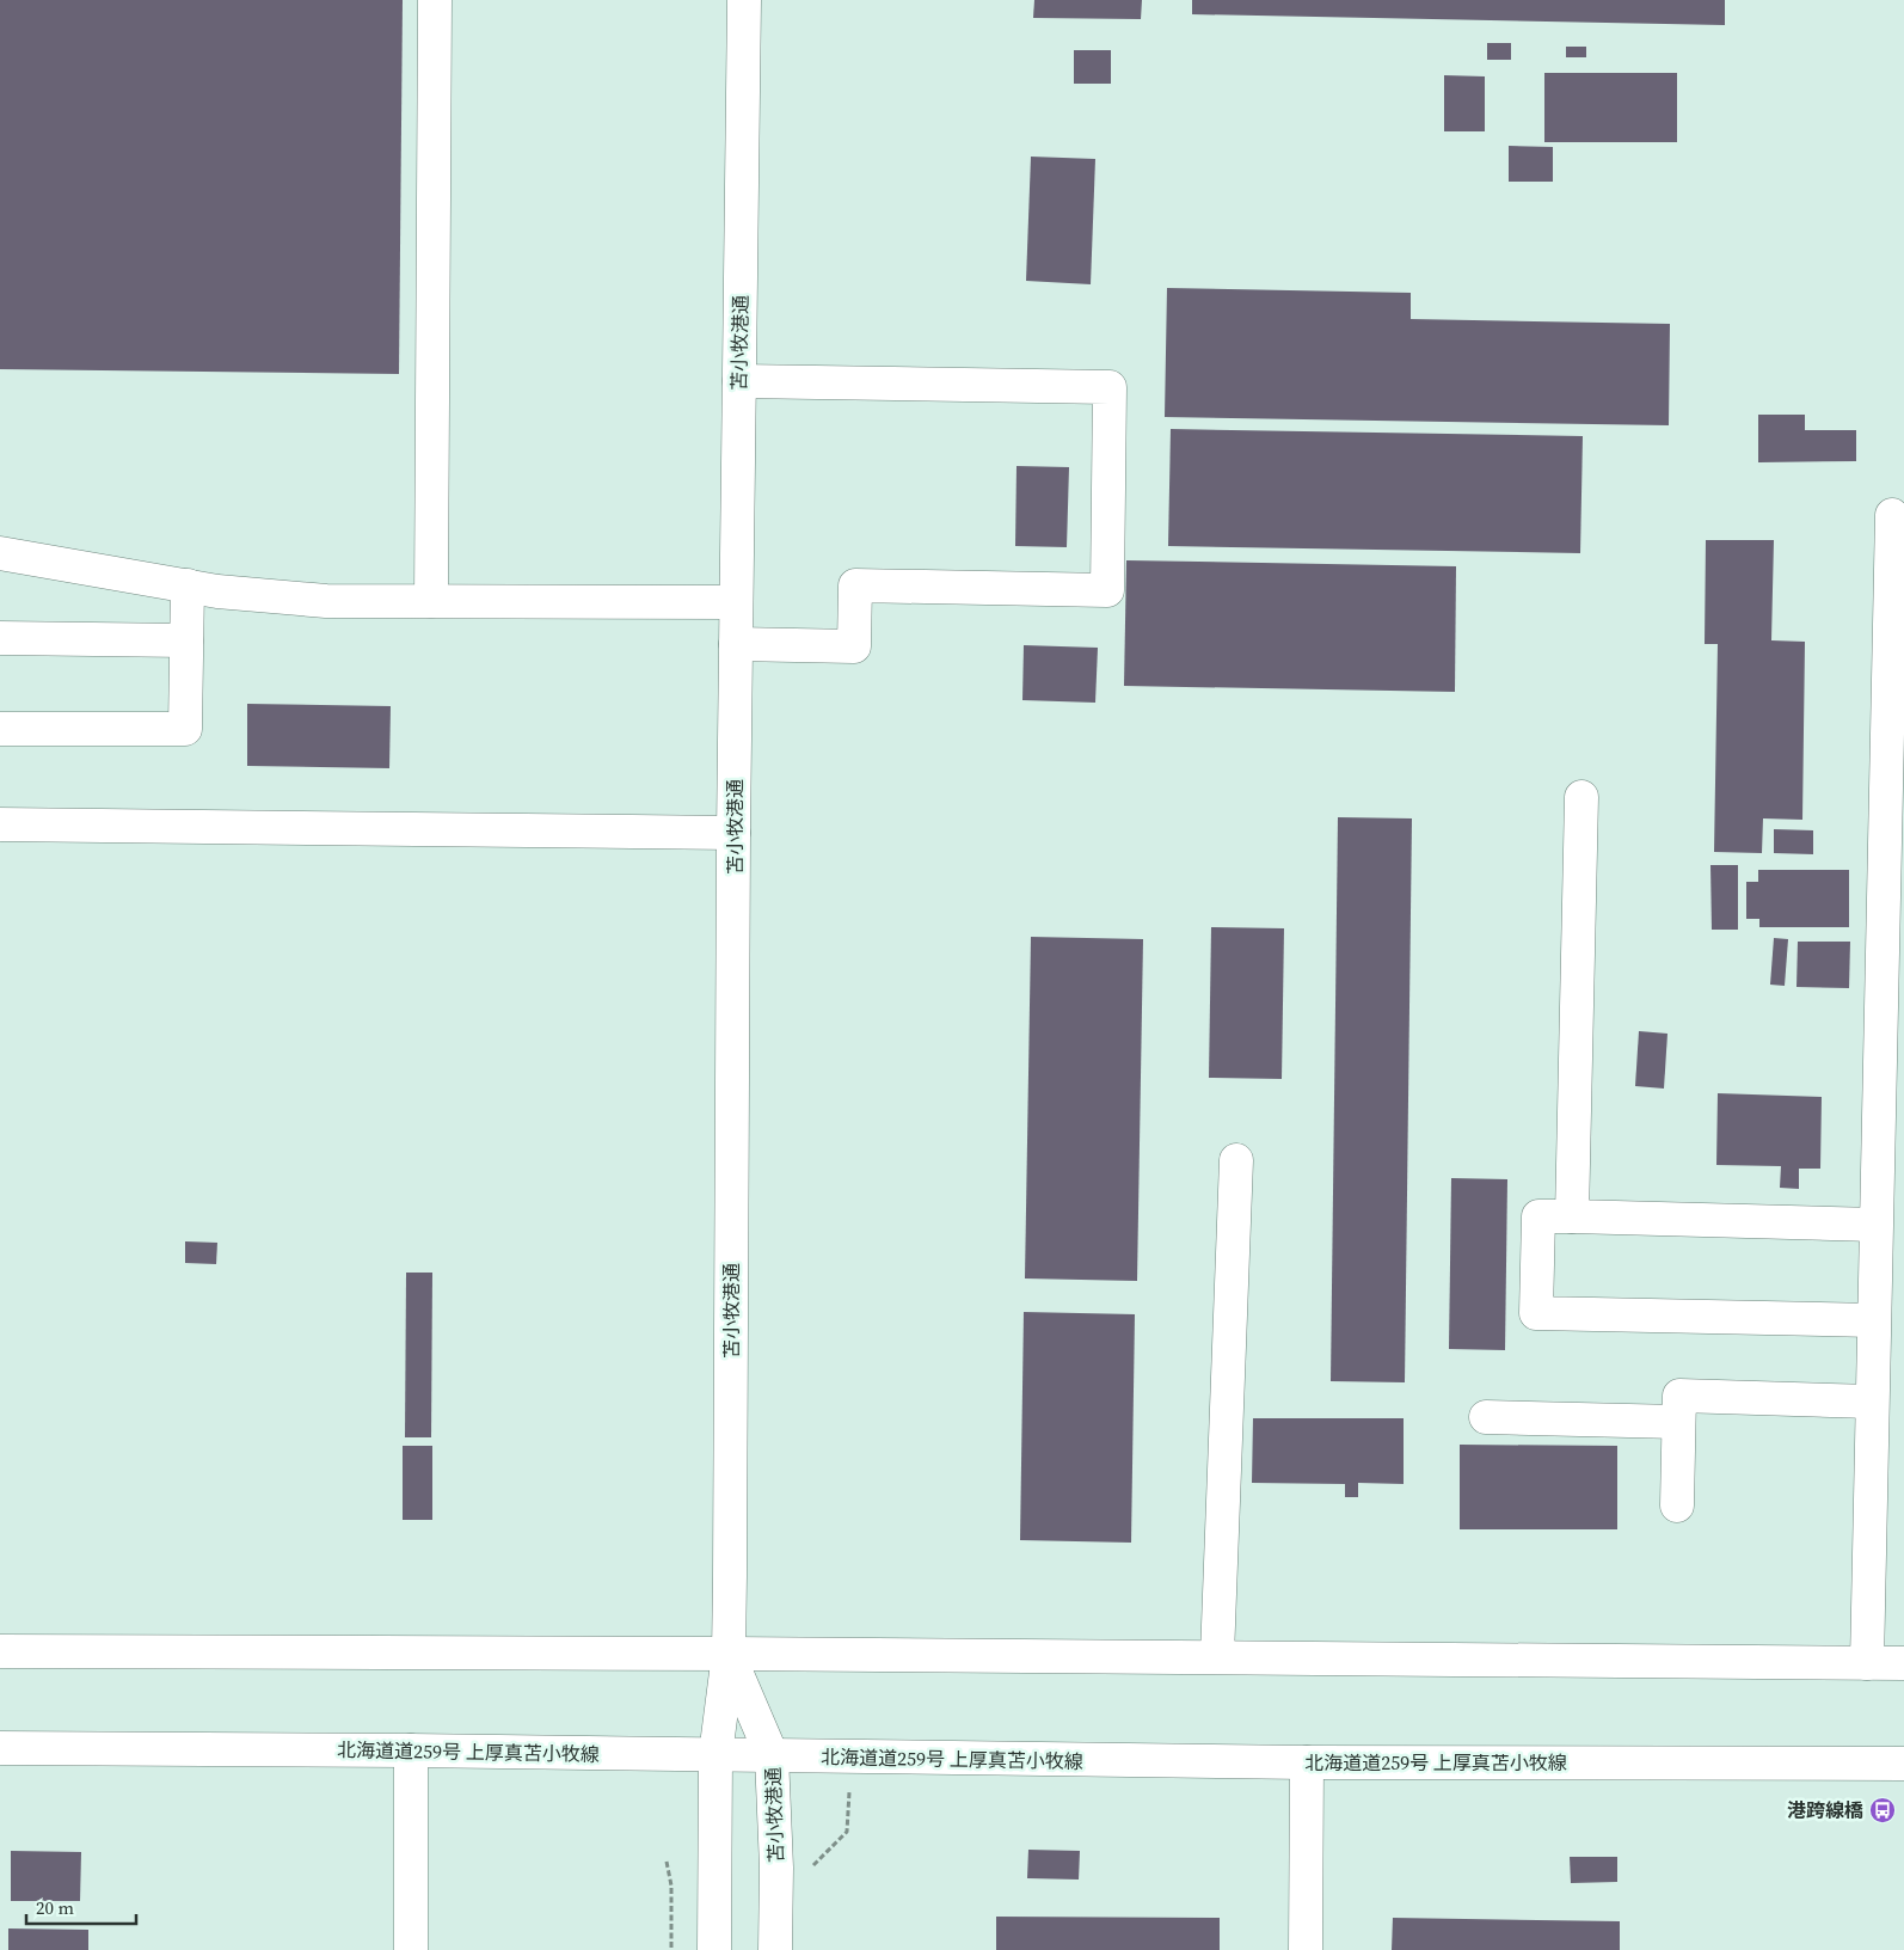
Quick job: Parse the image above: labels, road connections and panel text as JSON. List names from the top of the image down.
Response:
{
  "streets": {
    "main road": ["苫小牧港通", "北海道道259号 上厚真苫小牧線"]
  },
  "crossings": [
    ["苫小牧港通", "北海道道259号 上厚真苫小牧線"]
  ],
  "places": {
    "bus stop": ["港跨線橋"]
  },
  "scale_bar": "20 m"
}
